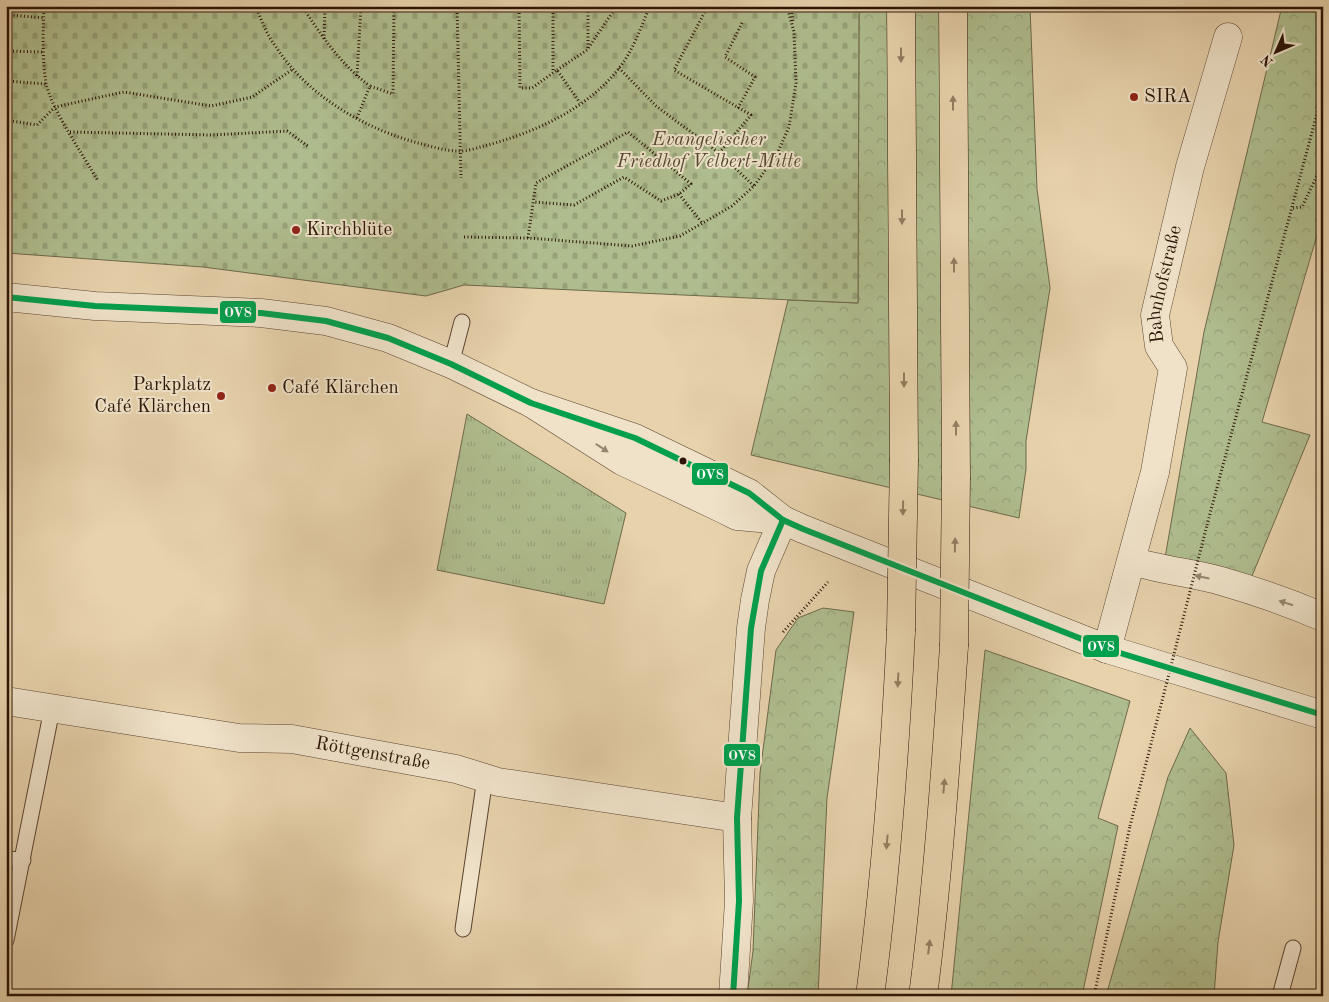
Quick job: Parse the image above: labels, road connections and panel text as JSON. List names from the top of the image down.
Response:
{
  "streets": {
    "street": ["Bahnhofstraße", "Röttgenstraße"]
  },
  "parks": ["Evangelischer Friedhof Velbert-Mitte"],
  "places": [
    "SIRA",
    "Kirchblüte",
    "Café Klärchen",
    "Parkplatz Café Klärchen"
  ],
  "lines": ["transit line OV8"],
  "north": "bottom left"
}
